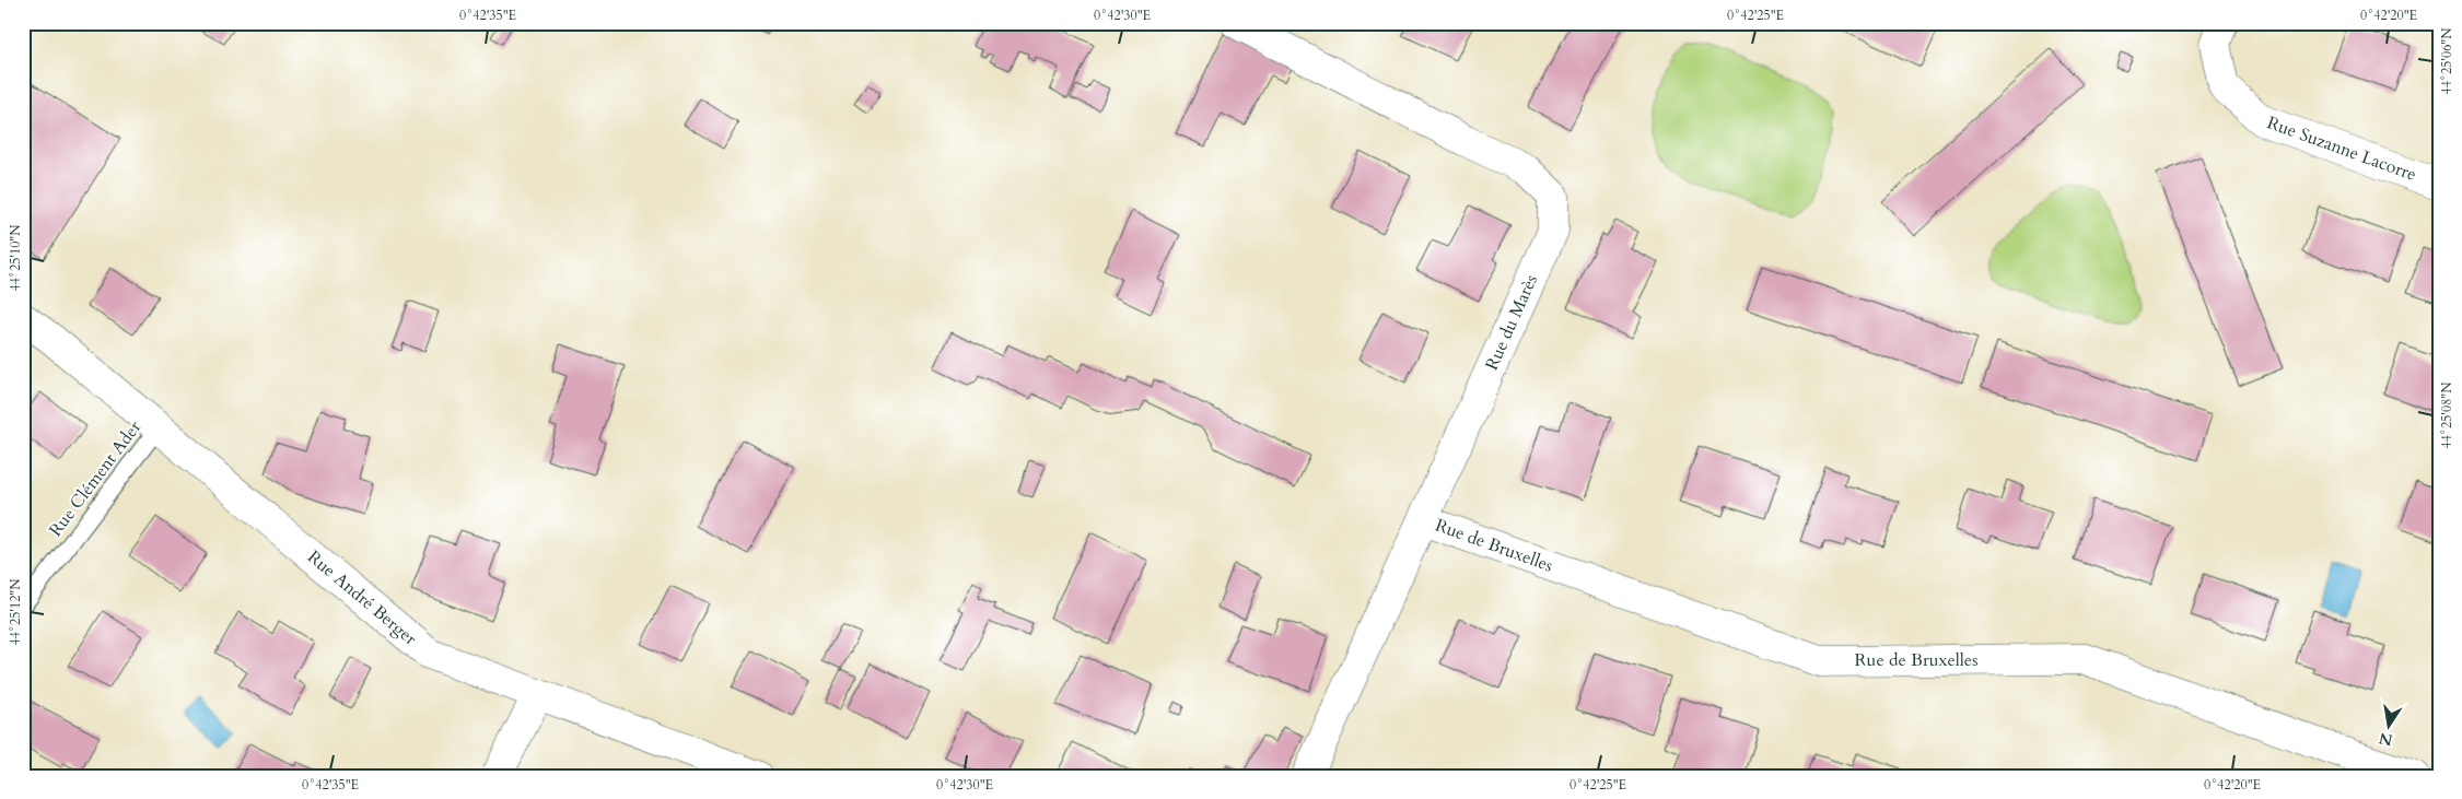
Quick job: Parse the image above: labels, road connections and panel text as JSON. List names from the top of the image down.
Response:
{
  "streets": {
    "street": [
      "Rue Suzanne Lacorre",
      "Rue du Marès",
      "Rue de Bruxelles",
      "Rue André Berger"
    ],
    "lane": ["Rue Clément Ader"]
  },
  "crossings": [
    ["Rue du Marès", "Rue de Bruxelles"],
    ["Rue Clément Ader", "Rue André Berger"]
  ],
  "north": "bottom",
  "coordinates": [
    "0°42'35\"E",
    "0°42'30\"E",
    "0°42'25\"E",
    "0°42'20\"E",
    "44°25'06\"N",
    "44°25'10\"N",
    "44°25'08\"N",
    "44°25'12\"N"
  ]
}
